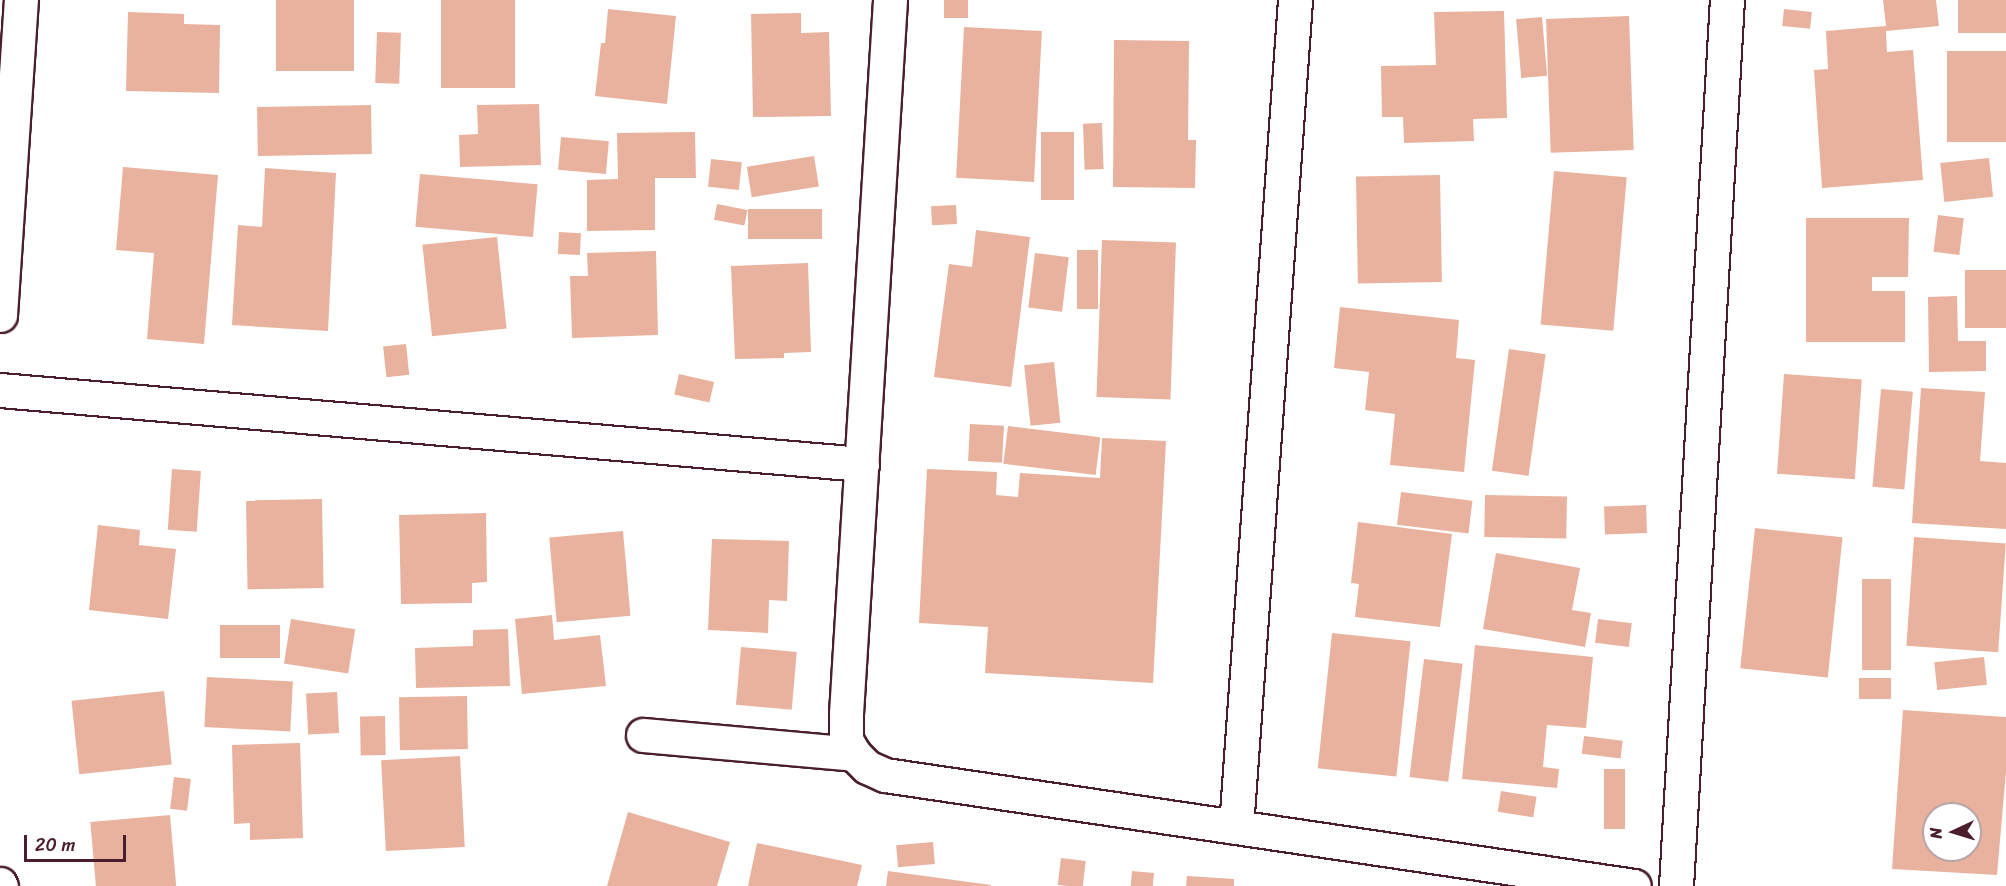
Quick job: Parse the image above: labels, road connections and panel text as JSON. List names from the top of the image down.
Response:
{
  "scale_bar": "20 m",
  "north": "left"
}
